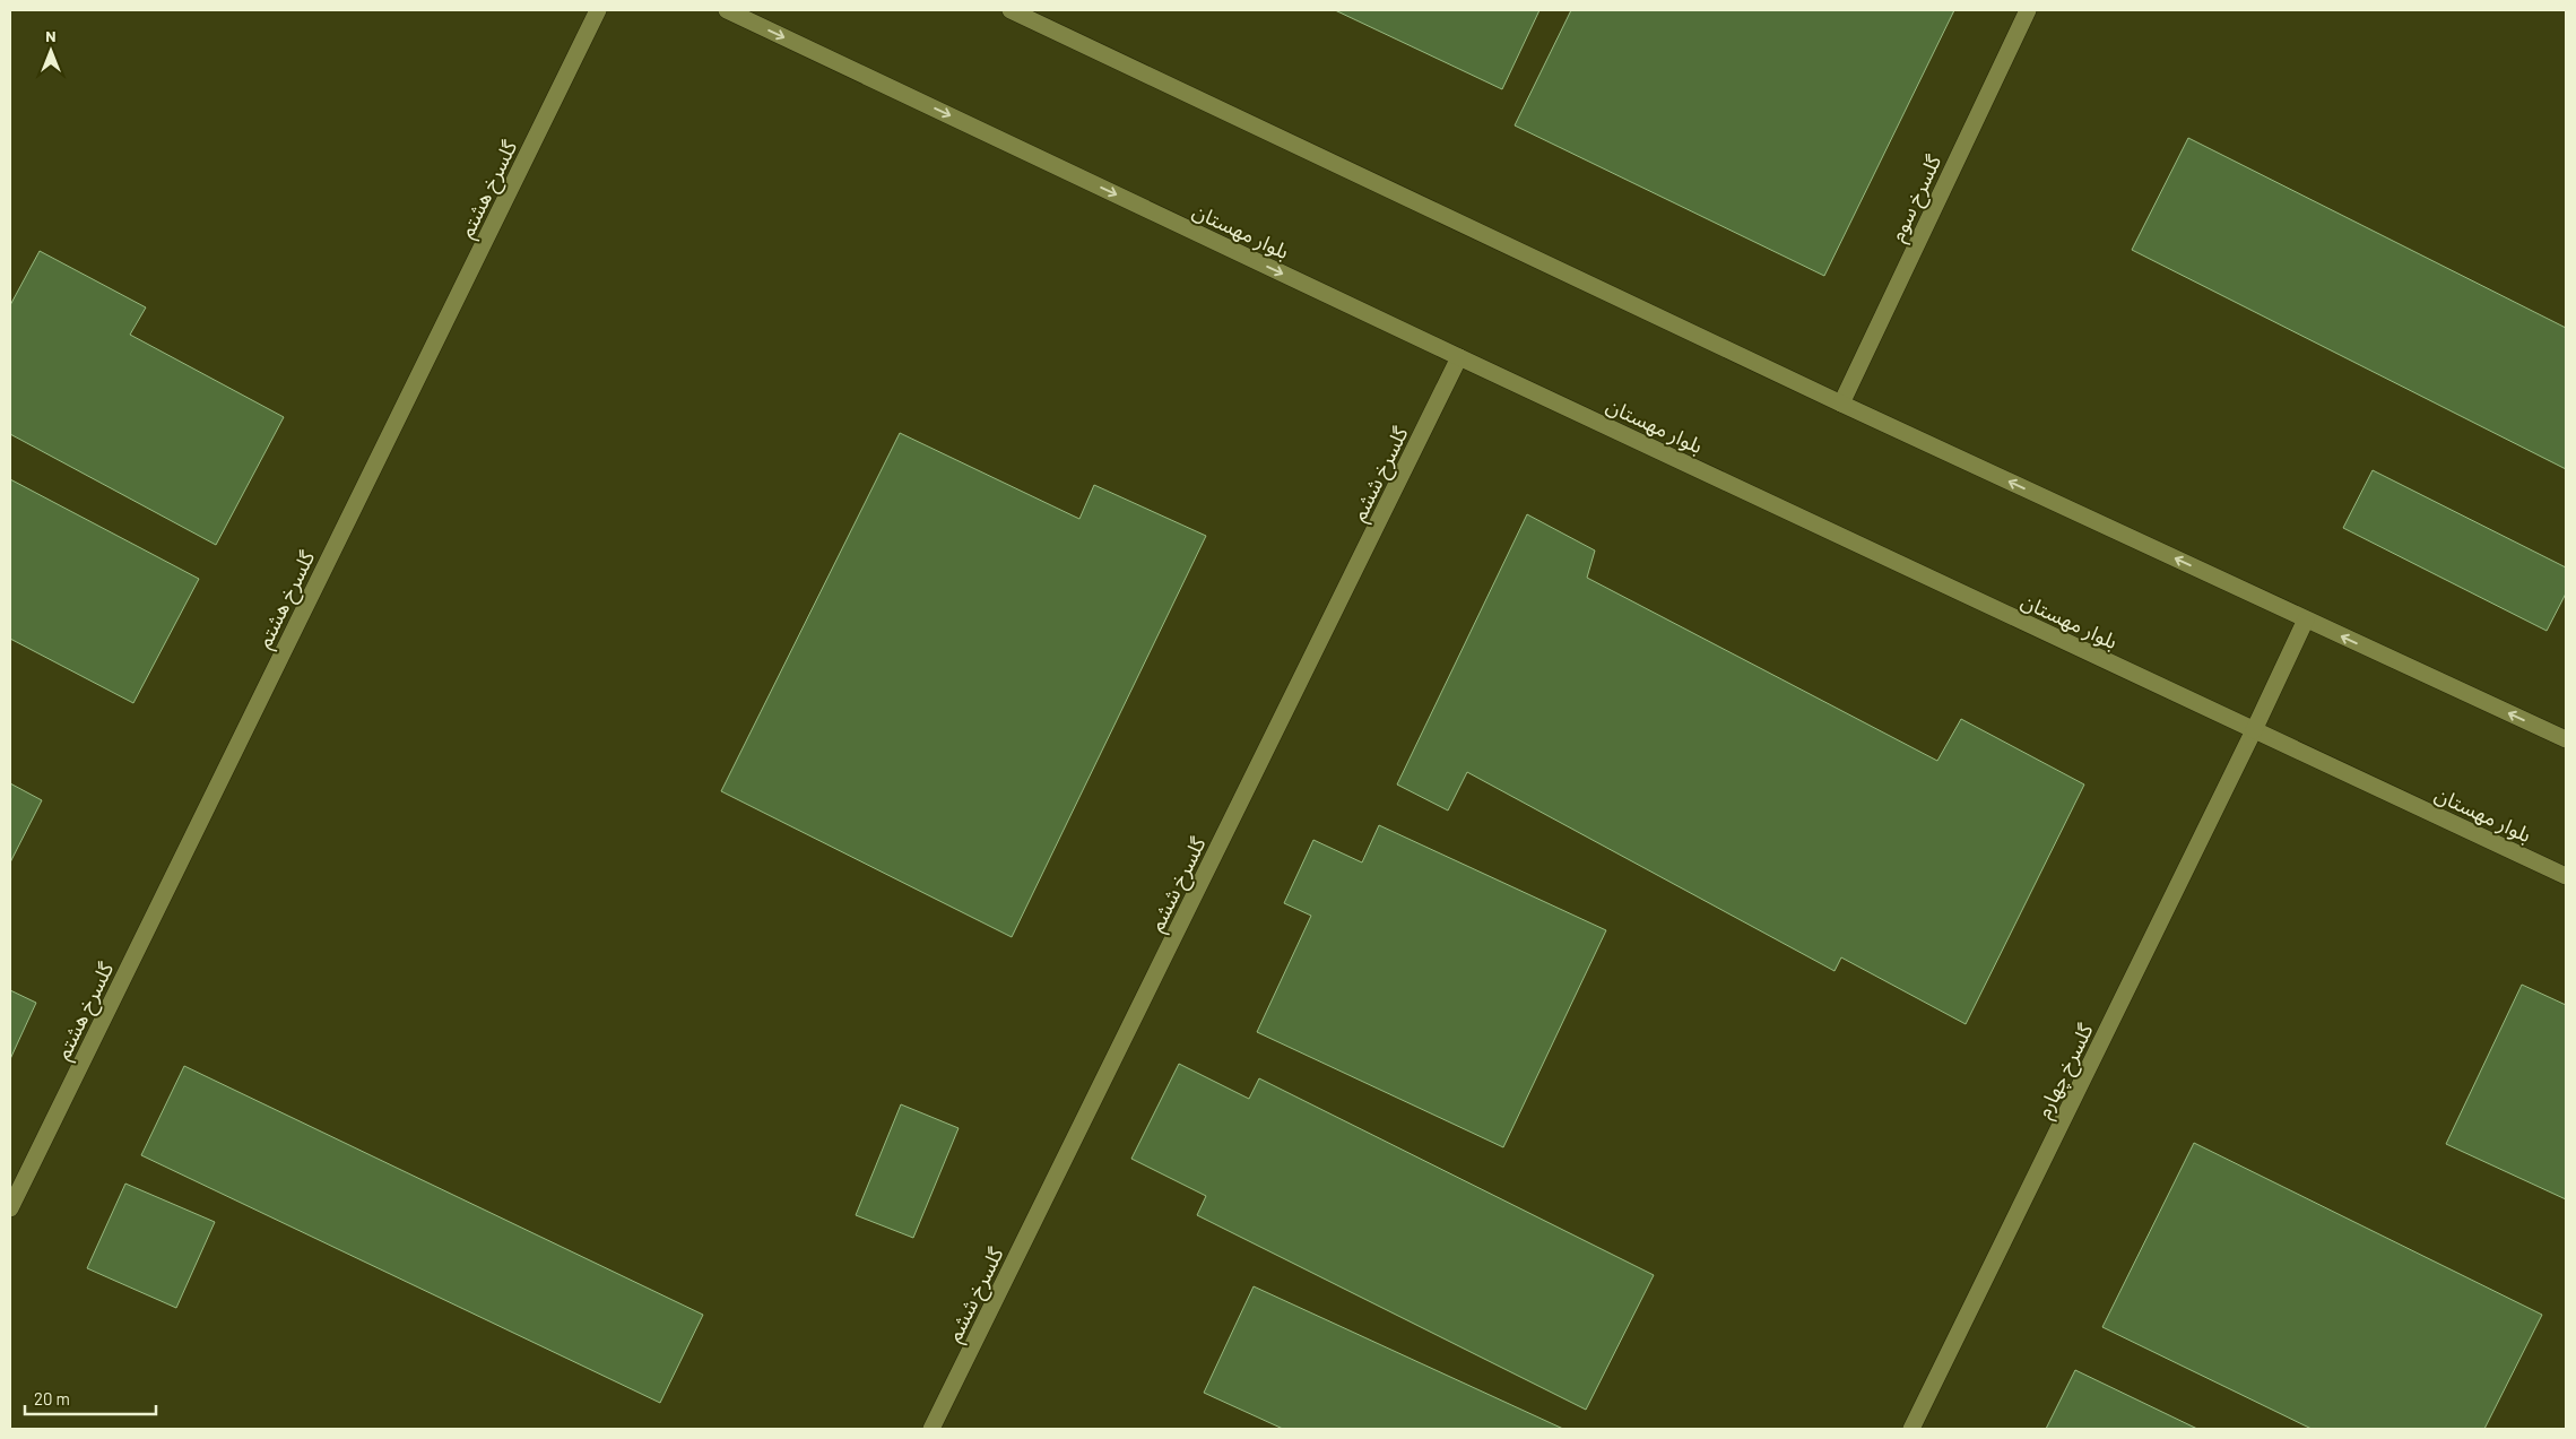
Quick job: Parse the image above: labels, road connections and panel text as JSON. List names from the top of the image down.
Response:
{
  "streets": {
    "street": [
      "گلسرخ هشتم",
      "گلسرخ سوم",
      "بلوار مهستان",
      "گلسرخ ششم",
      "گلسرخ چهارم"
    ]
  },
  "crossings": [
    ["بلوار مهستان", "گلسرخ ششم"],
    ["بلوار مهستان", "گلسرخ چهارم"]
  ],
  "scale_bar": "20 m",
  "north": "top"
}
